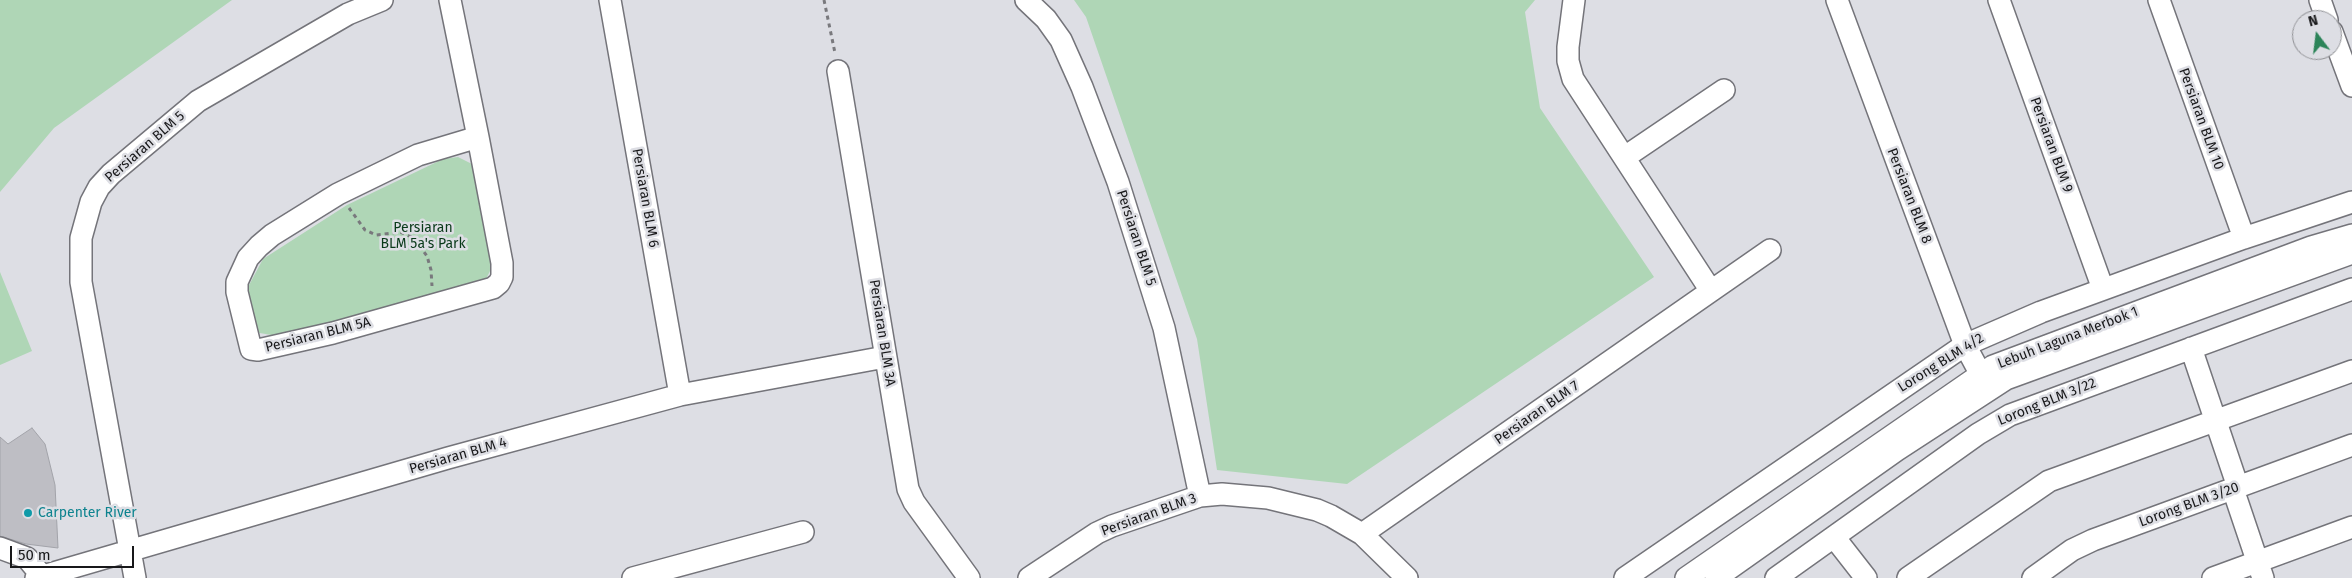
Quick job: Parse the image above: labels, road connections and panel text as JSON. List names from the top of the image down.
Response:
{
  "streets": {
    "street": [
      "Persiaran BLM 10",
      "Persiaran BLM 9",
      "Persiaran BLM 5",
      "Persiaran BLM 8",
      "Persiaran BLM 6",
      "Persiaran BLM 3A",
      "Persiaran BLM 5A",
      "Lebuh Laguna Merbok 1",
      "Lorong BLM 4/2",
      "Lorong BLM 3/22",
      "Persiaran BLM 7",
      "Persiaran BLM 4",
      "Lorong BLM 3/20",
      "Persiaran BLM 3"
    ]
  },
  "crossings": [
    ["Persiaran BLM 10", "Lorong BLM 4/2"],
    ["Persiaran BLM 9", "Lorong BLM 4/2"],
    ["Persiaran BLM 5", "Persiaran BLM 4"],
    ["Persiaran BLM 5", "Persiaran BLM 3"],
    ["Persiaran BLM 8", "Lebuh Laguna Merbok 1"],
    ["Persiaran BLM 8", "Lorong BLM 4/2"],
    ["Persiaran BLM 6", "Persiaran BLM 4"],
    ["Persiaran BLM 3A", "Persiaran BLM 4"],
    ["Persiaran BLM 7", "Persiaran BLM 3"]
  ],
  "parks": ["Persiaran BLM 5a's Park"],
  "places": ["Carpenter River"],
  "scale_bar": "50 m",
  "north": "top"
}
